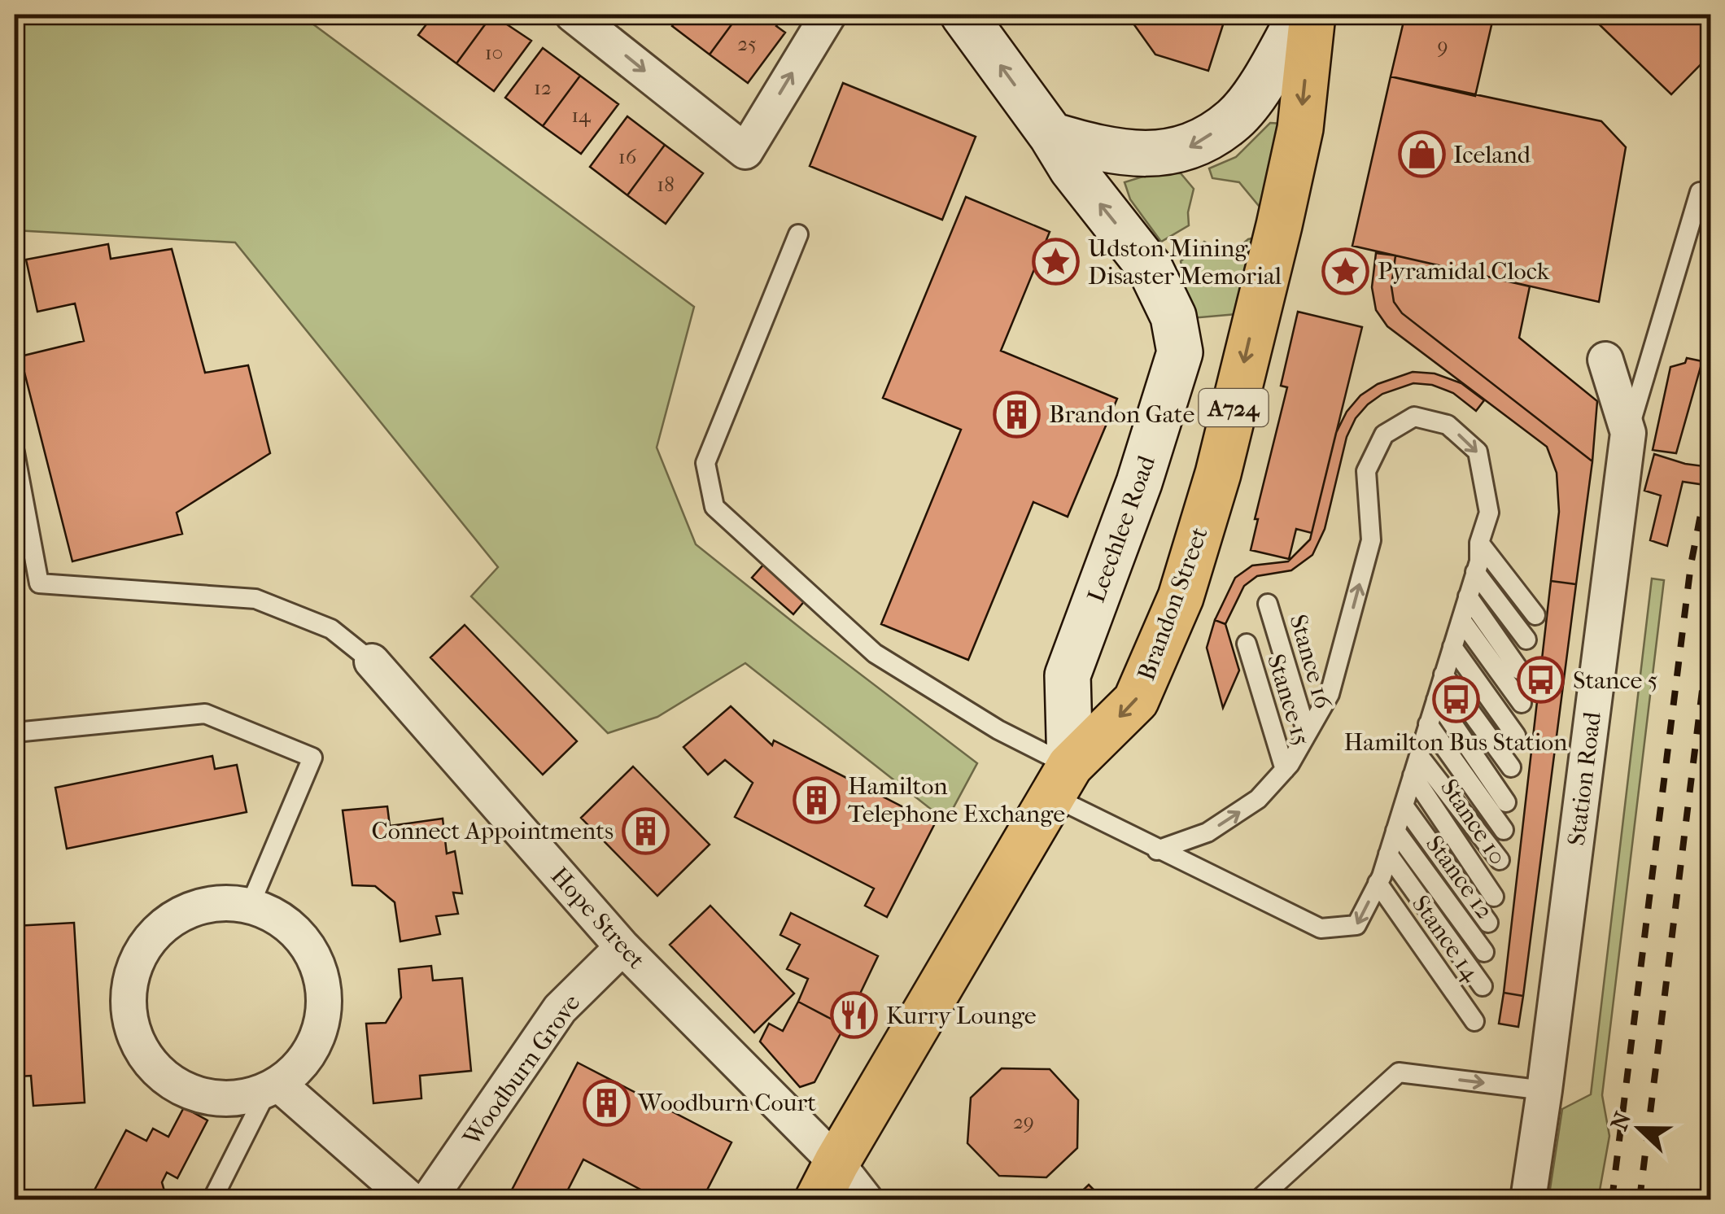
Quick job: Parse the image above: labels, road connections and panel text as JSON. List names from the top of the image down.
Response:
{
  "streets": {
    "main road": ["A724", "Leechlee Road", "Brandon Street"],
    "street": ["Station Road", "Hope Street", "Woodburn Grove"],
    "lane": [
      "Stance 16",
      "Stance 15",
      "Stance 10",
      "Stance 12",
      "Stance 14"
    ]
  },
  "crossings": [
    ["Leechlee Road", "Brandon Street"],
    ["Brandon Street", "Hope Street"],
    ["Hope Street", "Woodburn Grove"]
  ],
  "one_way": ["Leechlee Road", "Brandon Street"],
  "places": {
    "shop": ["Iceland"],
    "place": ["Udston Mining Disaster Memorial", "Pyramidal Clock"],
    "building": [
      "Brandon Gate",
      "Hamilton Telephone Exchange",
      "Connect Appointments",
      "Woodburn Court"
    ],
    "bus stop": ["Stance 5", "Hamilton Bus Station"],
    "restaurant": ["Kurry Lounge"]
  },
  "house_numbers": [
    "25",
    "9",
    "10",
    "12",
    "14",
    "16",
    "18",
    "29"
  ],
  "north": "left"
}
